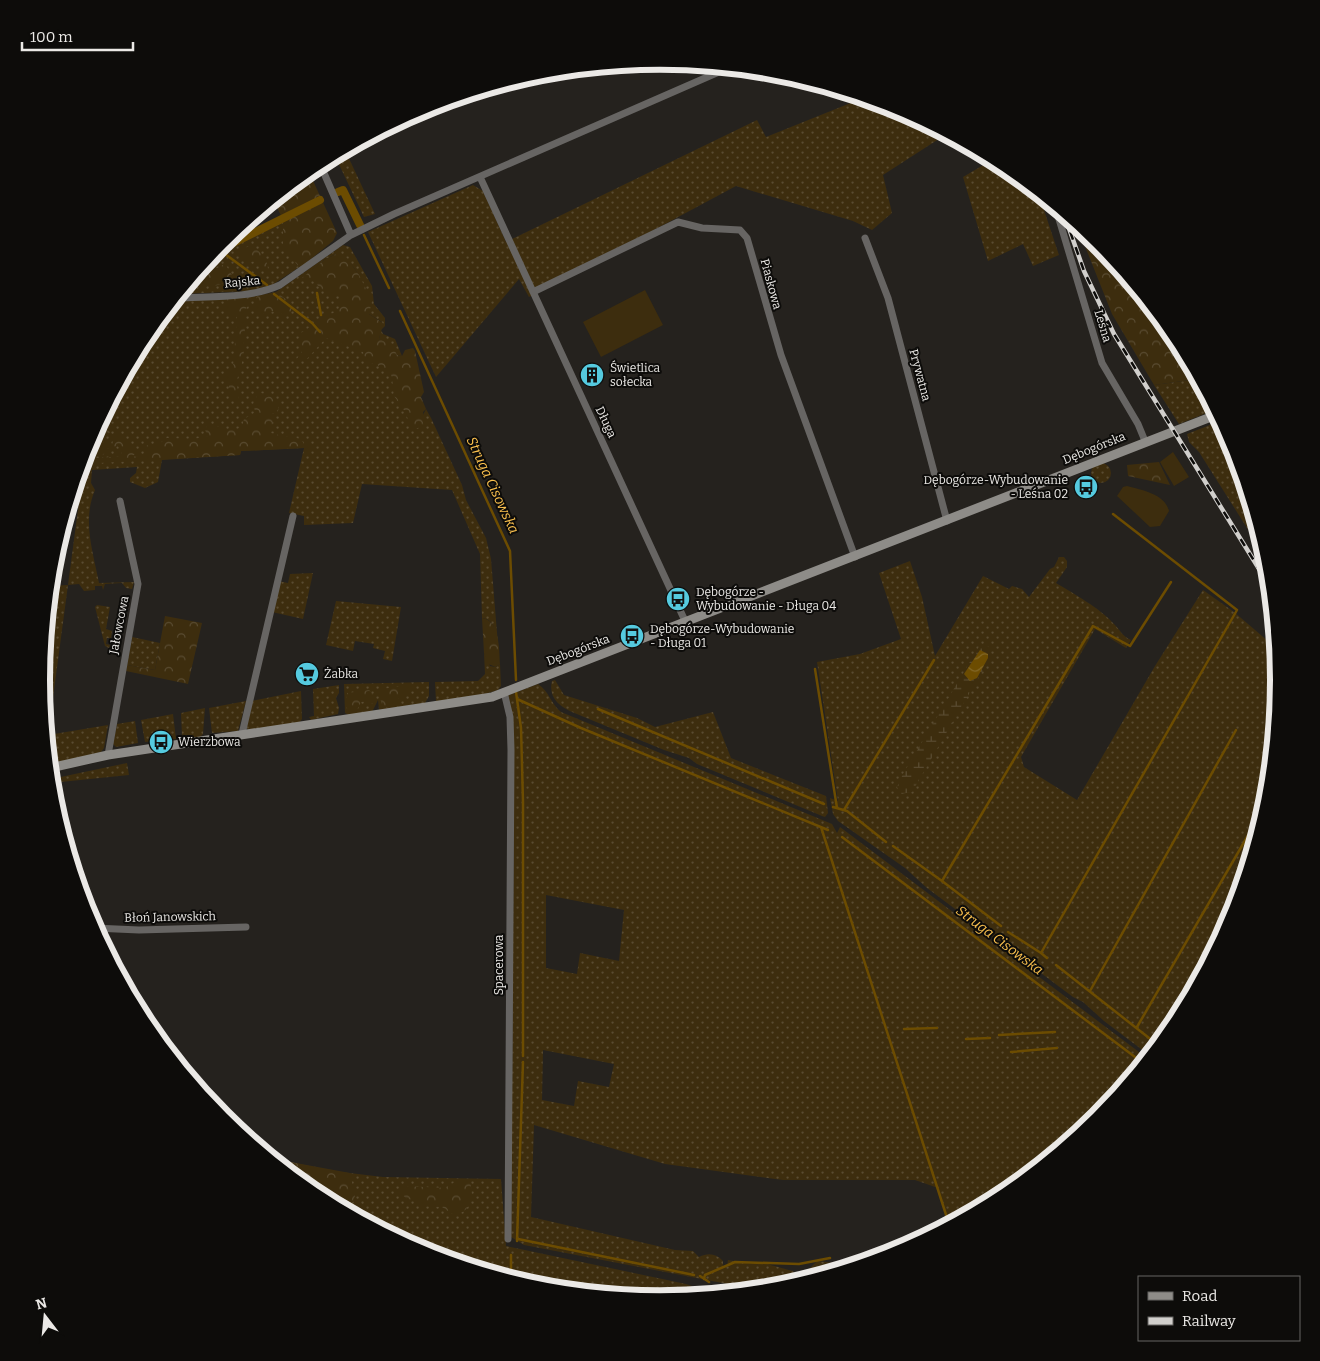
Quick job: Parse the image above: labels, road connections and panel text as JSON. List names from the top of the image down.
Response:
{
  "streets": {
    "street": [
      "Rajska",
      "Piaskowa",
      "Leśna",
      "Prywatna",
      "Długa",
      "Dębogórska",
      "Jałowcowa",
      "Błoń Janowskich",
      "Spacerowa"
    ]
  },
  "crossings": [
    ["Piaskowa", "Długa"],
    ["Piaskowa", "Dębogórska"],
    ["Leśna", "Dębogórska"],
    ["Prywatna", "Dębogórska"],
    ["Długa", "Dębogórska"],
    ["Dębogórska", "Jałowcowa"],
    ["Dębogórska", "Spacerowa"]
  ],
  "water": ["Struga Cisowska"],
  "places": {
    "building": ["Świetlica sołecka"],
    "bus stop": [
      "Dębogórze-Wybudowanie - Leśna 02",
      "Dębogórze - Wybudowanie - Długa 04",
      "Dębogórze-Wybudowanie - Długa 01",
      "Wierzbowa"
    ],
    "supermarket": ["Żabka"]
  },
  "legend": ["Road", "Railway"],
  "scale_bar": "100 m",
  "north": "top"
}
